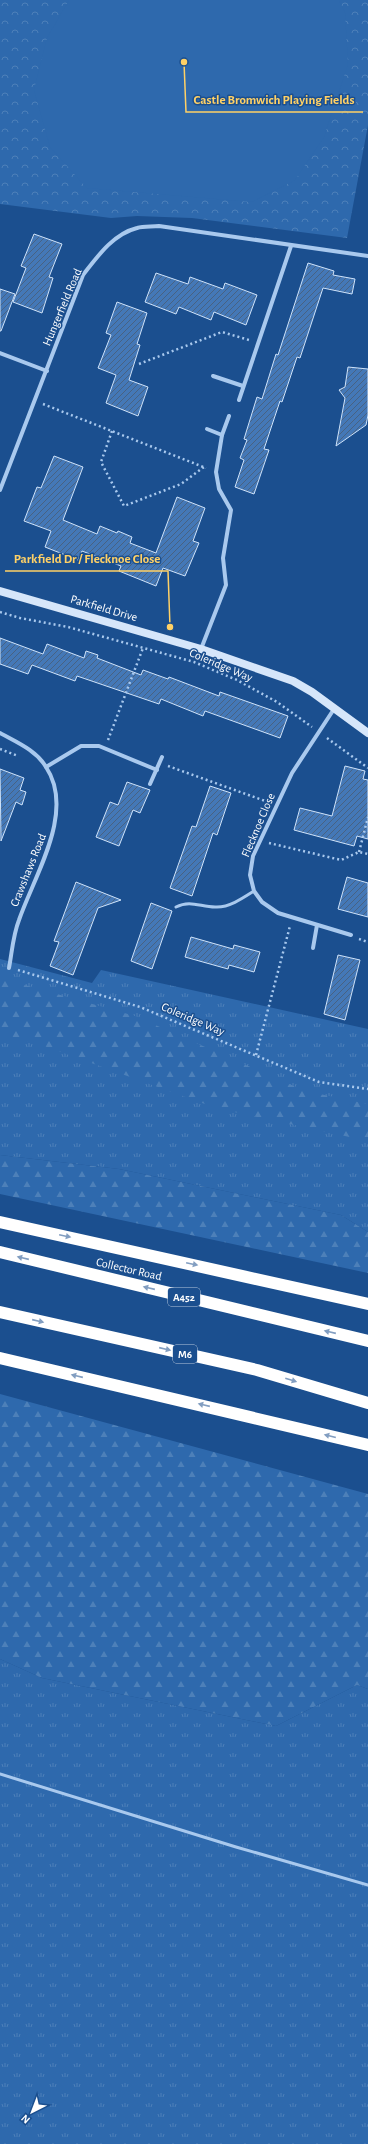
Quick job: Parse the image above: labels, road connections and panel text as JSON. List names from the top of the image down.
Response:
{
  "streets": {
    "highway": ["Collector Road", "A452", "M6"],
    "street": [
      "Hungerfield Road",
      "Parkfield Drive",
      "Flecknoe Close",
      "Crawshaws Road"
    ],
    "path": ["Coleridge Way"]
  },
  "crossings": [
    ["Parkfield Drive", "Flecknoe Close"],
    ["Coleridge Way", "Flecknoe Close"],
    ["Coleridge Way", "Crawshaws Road"]
  ],
  "places": ["Castle Bromwich Playing Fields", "Parkfield Dr / Flecknoe Close"],
  "north": "bottom left"
}
